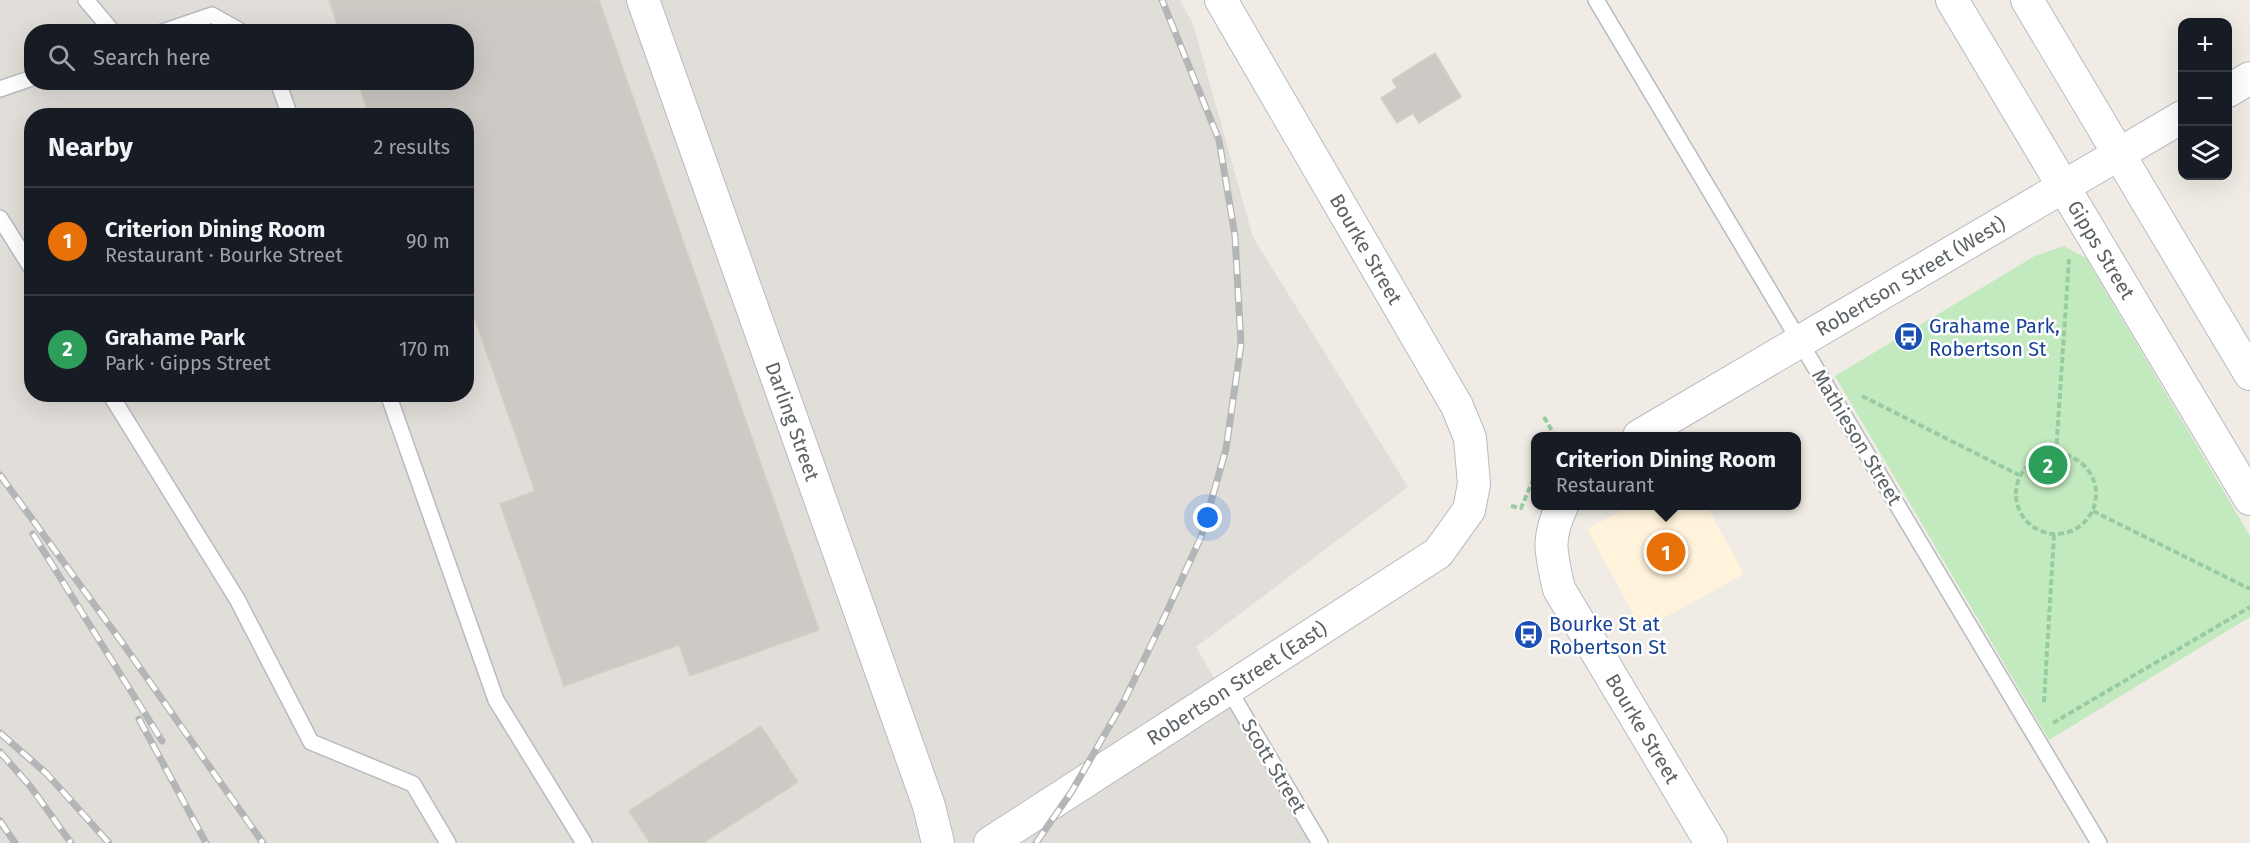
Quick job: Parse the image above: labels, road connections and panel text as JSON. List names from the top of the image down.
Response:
{
  "streets": {
    "street": [
      "Bourke Street",
      "Gipps Street",
      "Robertson Street (West)",
      "Darling Street",
      "Robertson Street (East)"
    ],
    "lane": ["Mathieson Street", "Scott Street"]
  },
  "crossings": [
    ["Bourke Street", "Robertson Street (East)"],
    ["Gipps Street", "Robertson Street (West)"],
    ["Robertson Street (West)", "Mathieson Street"],
    ["Robertson Street (East)", "Scott Street"]
  ],
  "places": {
    "bus stop": ["Grahame Park, Robertson St", "Bourke St at Robertson St"]
  },
  "page": {
    "map_buttons": ["+", "−"],
    "search": "Search here",
    "heading": ["Nearby", "2 results"],
    "list": [
      {
        "mark": "1",
        "name": "Criterion Dining Room",
        "note": "Restaurant · Bourke Street",
        "value": "90 m"
      },
      {
        "mark": "2",
        "name": "Grahame Park",
        "note": "Park · Gipps Street",
        "value": "170 m"
      }
    ],
    "popup": ["Criterion Dining Room", "Restaurant"],
    "pins": ["2", "1"]
  }
}
